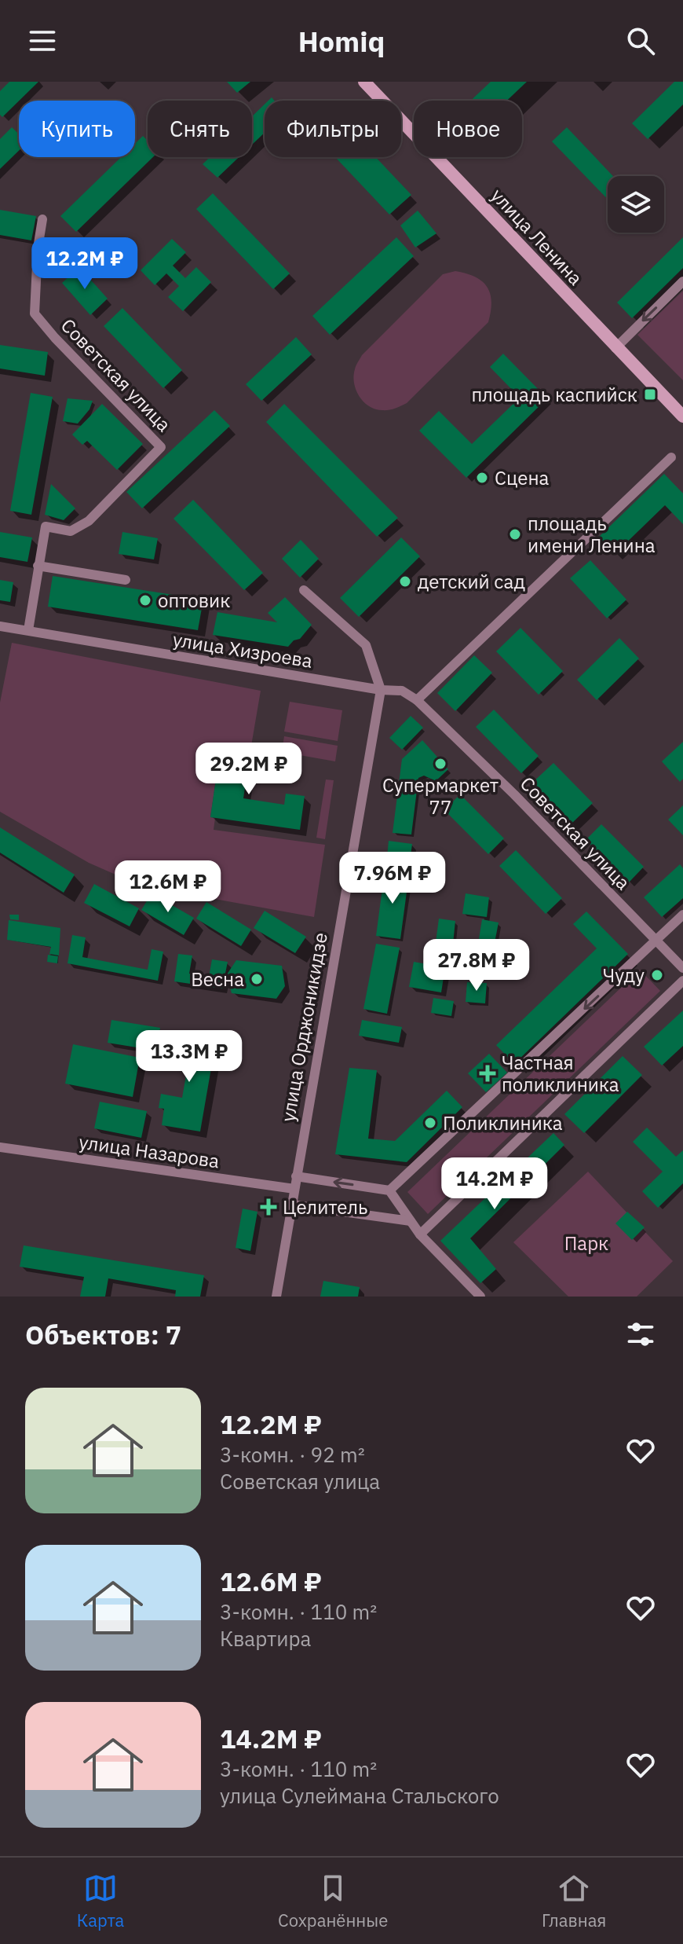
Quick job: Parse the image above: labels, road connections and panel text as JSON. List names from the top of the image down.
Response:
{
  "streets": {
    "street": [
      "улица Ленина",
      "Советская улица",
      "улица Хизроева",
      "улица Орджоникидзе",
      "улица Назарова"
    ]
  },
  "crossings": [
    ["Советская улица", "улица Хизроева"],
    ["улица Хизроева", "улица Орджоникидзе"],
    ["улица Орджоникидзе", "улица Назарова"]
  ],
  "parks": ["Парк"],
  "places": {
    "transit": ["площадь каспийск"],
    "other": [
      "Сцена",
      "площадь имени Ленина",
      "детский сад",
      "оптовик",
      "Супермаркет 77",
      "Чуду",
      "Весна",
      "Поликлиника"
    ],
    "health": ["Частная поликлиника", "Целитель"]
  },
  "page": {
    "header": "Homiq",
    "chip": [
      "Купить",
      "Снять",
      "Фильтры",
      "Новое"
    ],
    "price": [
      "12.2M ₽",
      "29.2M ₽",
      "7.96M ₽",
      "12.6M ₽",
      "27.8M ₽",
      "13.3M ₽",
      "14.2M ₽"
    ],
    "heading": "Объектов: 7",
    "list": [
      {
        "name": "12.2M ₽",
        "note": "3-комн. · 92 m² · Советская улица"
      },
      {
        "name": "12.6M ₽",
        "note": "3-комн. · 110 m² · Квартира"
      },
      {
        "name": "14.2M ₽",
        "note": "3-комн. · 110 m² · улица Сулеймана Стальского"
      }
    ],
    "tabs": ["Карта", "Сохранённые", "Главная"]
  }
}
